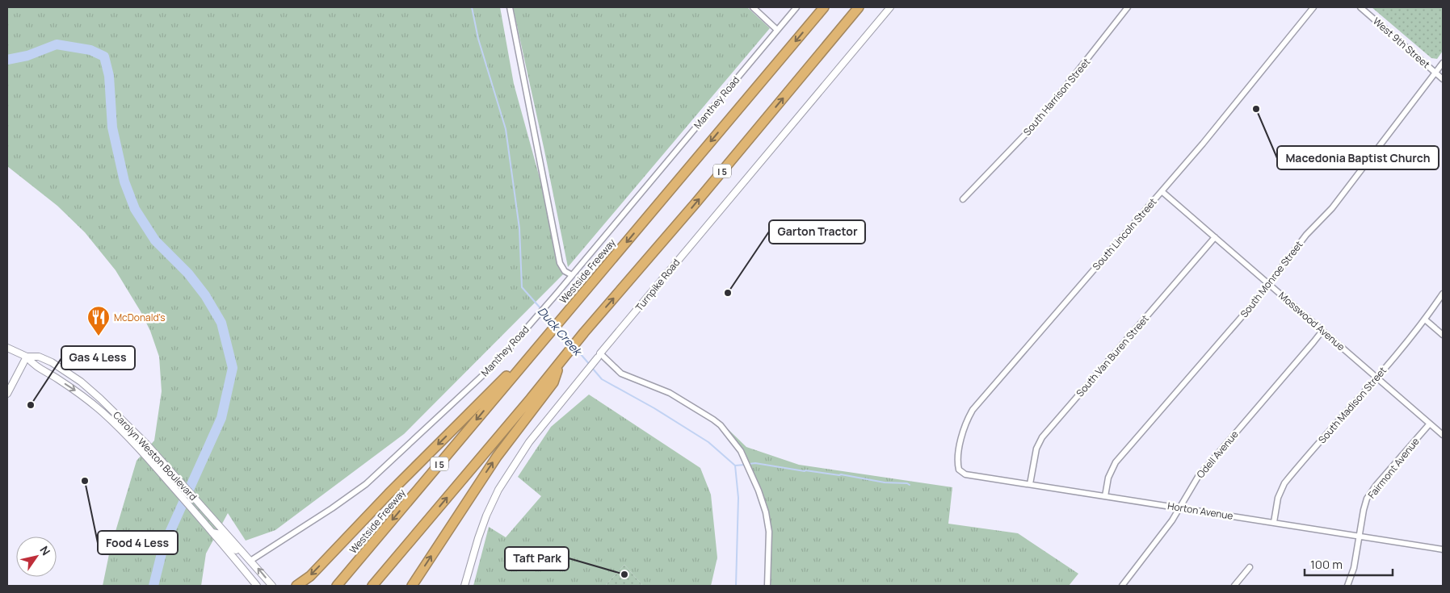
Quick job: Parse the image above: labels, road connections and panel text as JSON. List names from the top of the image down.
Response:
{
  "streets": {
    "highway": ["I 5", "Westside Freeway"],
    "street": [
      "West 9th Street",
      "South Harrison Street",
      "Manthey Road",
      "South Lincoln Street",
      "South Monroe Street",
      "Turnpike Road",
      "Mosswood Avenue",
      "South Van Buren Street",
      "South Madison Street",
      "Odell Avenue",
      "Carolyn Weston Boulevard",
      "Fairmont Avenue",
      "Horton Avenue"
    ]
  },
  "crossings": [
    ["West 9th Street", "South Monroe Street"],
    ["Manthey Road", "Carolyn Weston Boulevard"],
    ["South Lincoln Street", "Mosswood Avenue"],
    ["South Lincoln Street", "Horton Avenue"],
    ["South Monroe Street", "Mosswood Avenue"],
    ["South Monroe Street", "Horton Avenue"],
    ["Mosswood Avenue", "South Van Buren Street"],
    ["Mosswood Avenue", "South Madison Street"],
    ["Mosswood Avenue", "Odell Avenue"],
    ["Mosswood Avenue", "Fairmont Avenue"],
    ["South Van Buren Street", "Horton Avenue"],
    ["South Madison Street", "Horton Avenue"],
    ["Odell Avenue", "Horton Avenue"],
    ["Fairmont Avenue", "Horton Avenue"]
  ],
  "water": ["Duck Creek"],
  "places": {
    "other": [
      "Macedonia Baptist Church",
      "Garton Tractor",
      "Gas 4 Less",
      "Food 4 Less",
      "Taft Park"
    ],
    "restaurant": ["McDonald's"]
  },
  "scale_bar": "100 m",
  "north": "top right"
}
